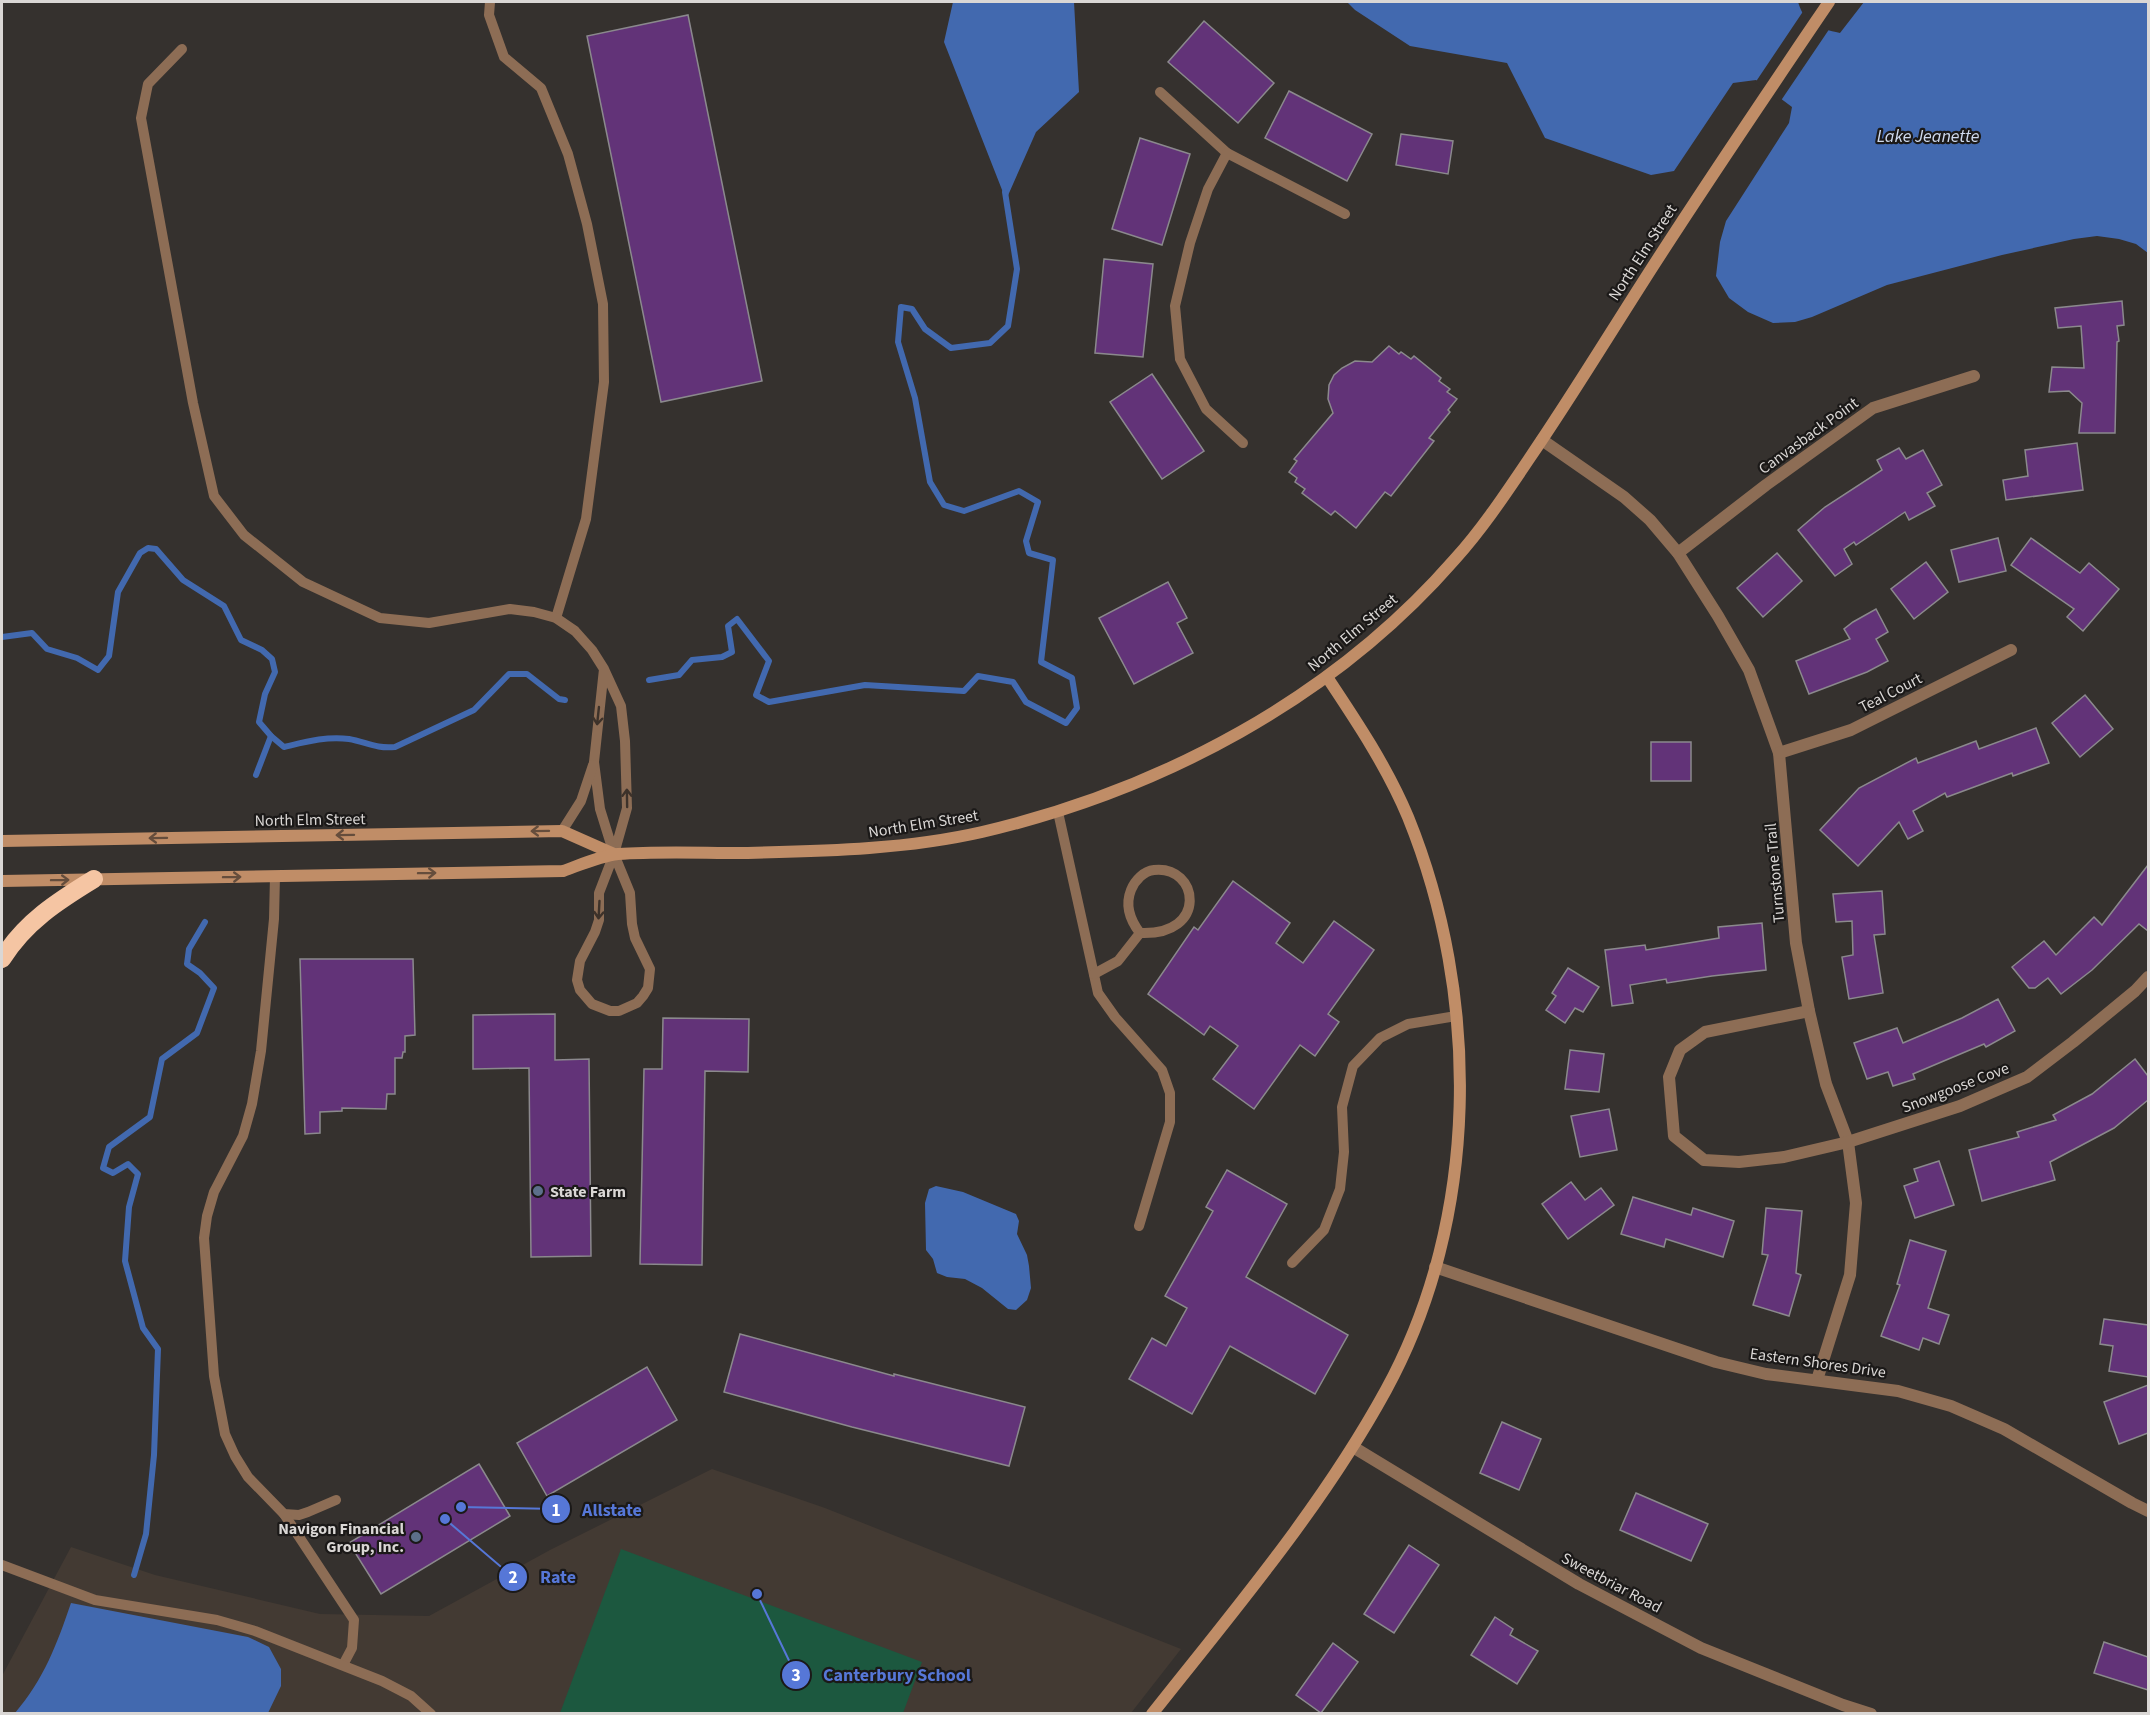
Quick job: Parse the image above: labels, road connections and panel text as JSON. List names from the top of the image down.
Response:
{
  "streets": {
    "main road": ["North Elm Street"],
    "street": [
      "Canvasback Point",
      "Teal Court",
      "Turnstone Trail",
      "Snowgoose Cove",
      "Eastern Shores Drive",
      "Sweetbriar Road"
    ]
  },
  "crossings": [
    ["North Elm Street", "Turnstone Trail"],
    ["Canvasback Point", "Turnstone Trail"],
    ["Teal Court", "Turnstone Trail"],
    ["Turnstone Trail", "Snowgoose Cove"],
    ["Turnstone Trail", "Eastern Shores Drive"]
  ],
  "water": ["Lake Jeanette"],
  "places": [
    "State Farm",
    "Allstate",
    "Rate",
    "Navigon Financial Group, Inc.",
    "Canterbury School"
  ]
}
